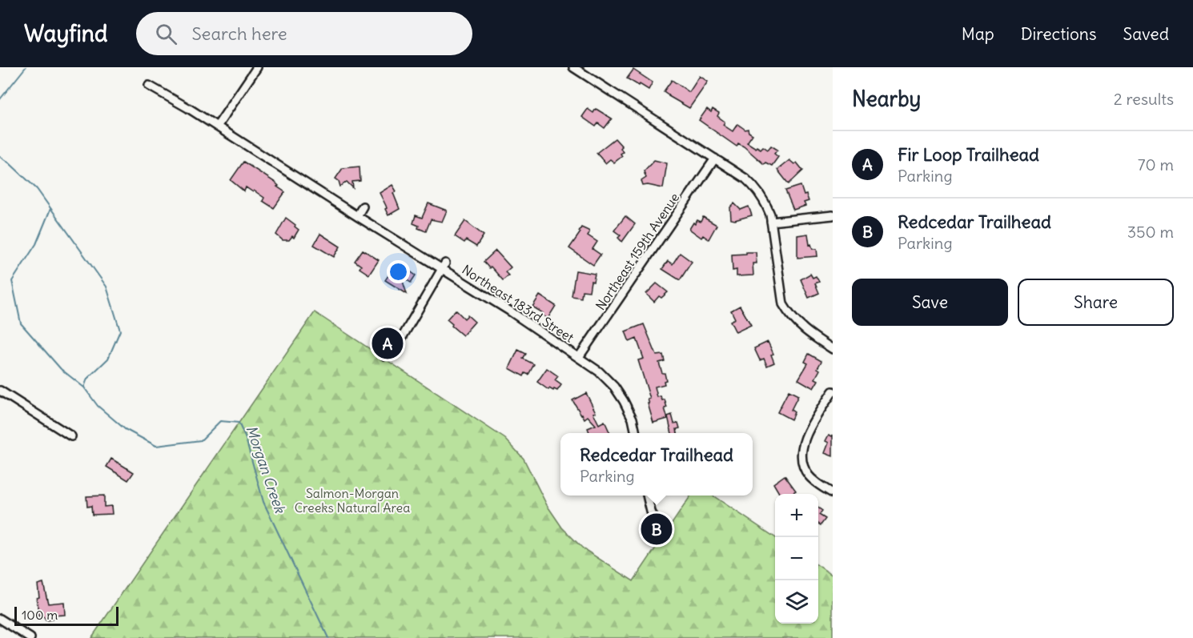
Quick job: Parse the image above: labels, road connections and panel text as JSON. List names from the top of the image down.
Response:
{
  "streets": {
    "street": ["Northeast 159th Avenue", "Northeast 183rd Street"]
  },
  "crossings": [
    ["Northeast 159th Avenue", "Northeast 183rd Street"]
  ],
  "water": ["Morgan Creek"],
  "parks": ["Salmon-Morgan Creeks Natural Area"],
  "scale_bar": "100 m",
  "page": {
    "header": "Wayfind",
    "search": "Search here",
    "nav": ["Map", "Directions", "Saved"],
    "heading": ["Nearby", "2 results"],
    "list": [
      {
        "mark": "A",
        "name": "Fir Loop Trailhead",
        "note": "Parking",
        "value": "70 m"
      },
      {
        "mark": "B",
        "name": "Redcedar Trailhead",
        "note": "Parking",
        "value": "350 m"
      }
    ],
    "buttons": ["Save", "Share"],
    "pins": ["A", "B"],
    "popup": ["Redcedar Trailhead", "Parking"],
    "map_buttons": ["+", "−"],
    "scale": "100 m"
  }
}
